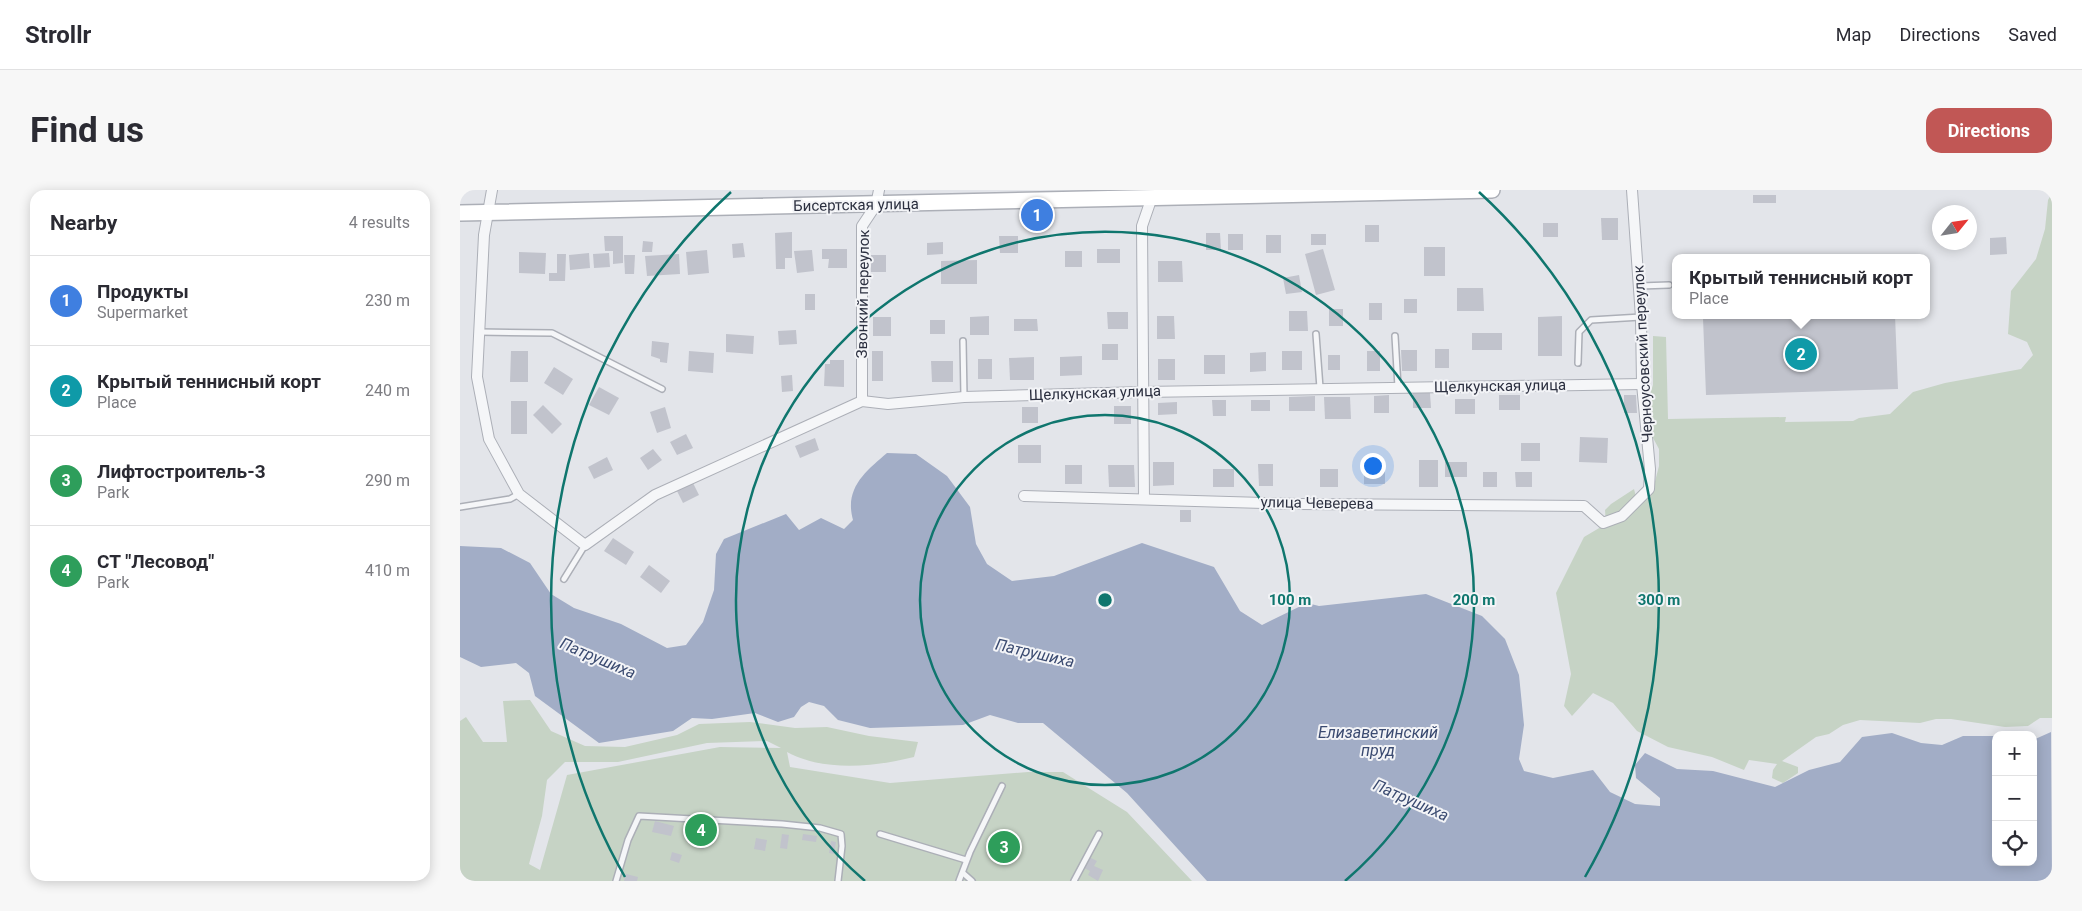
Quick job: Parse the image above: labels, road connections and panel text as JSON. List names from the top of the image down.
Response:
{
  "streets": {
    "main road": ["Бисертская улица"],
    "street": [
      "Звонкий переулок",
      "Черноусовский переулок",
      "Щелкунская улица",
      "улица Чеверева"
    ]
  },
  "crossings": [
    ["Бисертская улица", "Звонкий переулок"],
    ["Звонкий переулок", "Щелкунская улица"],
    ["Черноусовский переулок", "Щелкунская улица"],
    ["Черноусовский переулок", "улица Чеверева"]
  ],
  "water": ["Патрушиха", "Елизаветинский пруд"],
  "north": "top right",
  "page": {
    "header": "Strollr",
    "nav": ["Map", "Directions", "Saved"],
    "buttons": "Directions",
    "title": "Find us",
    "heading": ["Nearby", "4 results"],
    "pins": [
      "1",
      "2",
      "4",
      "3"
    ],
    "popup": ["Крытый теннисный корт", "Place"],
    "list": [
      {
        "mark": "1",
        "name": "Продукты",
        "note": "Supermarket",
        "value": "230 m"
      },
      {
        "mark": "2",
        "name": "Крытый теннисный корт",
        "note": "Place",
        "value": "240 m"
      },
      {
        "mark": "3",
        "name": "Лифтостроитель-3",
        "note": "Park",
        "value": "290 m"
      },
      {
        "mark": "4",
        "name": "СТ \"Лесовод\"",
        "note": "Park",
        "value": "410 m"
      }
    ],
    "map_buttons": ["+", "−"]
  },
  "rings": ["100 m", "200 m", "300 m"]
}
